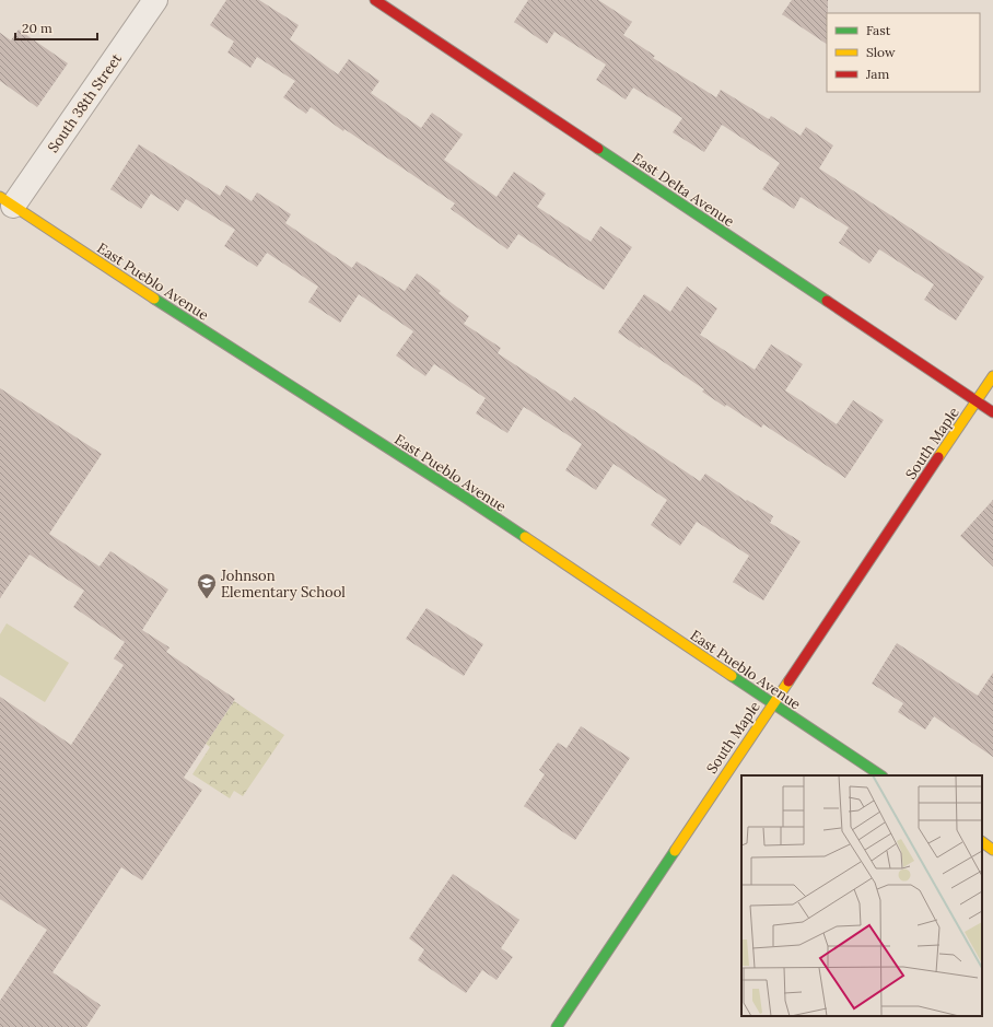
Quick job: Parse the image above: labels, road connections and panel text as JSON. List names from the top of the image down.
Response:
{
  "streets": {
    "street": [
      "South 38th Street",
      "East Delta Avenue",
      "East Pueblo Avenue",
      "South Maple"
    ]
  },
  "crossings": [
    ["South 38th Street", "East Pueblo Avenue"],
    ["East Delta Avenue", "South Maple"],
    ["East Pueblo Avenue", "South Maple"]
  ],
  "places": {
    "school or university": ["Johnson Elementary School"]
  },
  "legend": ["Fast", "Slow", "Jam"],
  "scale_bar": "20 m"
}
